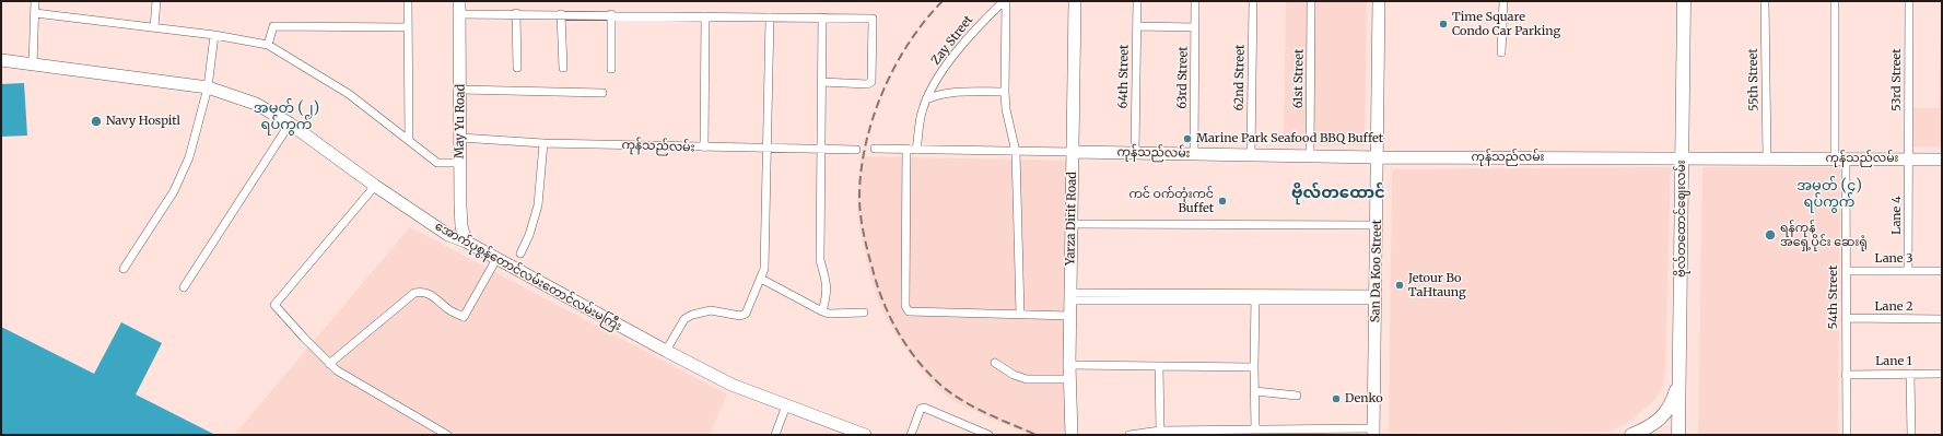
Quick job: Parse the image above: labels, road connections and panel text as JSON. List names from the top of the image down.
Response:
{
  "streets": {
    "main road": [
      "May Yu Road",
      "ကုန်သည်လမ်း",
      "Yarza Dirit Road",
      "ဗိုလ်တထောင်ဈေးလမ်း",
      "San Da Koo Street",
      "အောက်ပုစွန်တောင်လမ်းတောင်လမ်းမကြီး"
    ],
    "street": [
      "Zay Street",
      "64th Street",
      "63rd Street",
      "62nd Street",
      "61st Street",
      "55th Street",
      "53rd Street",
      "Lane 4",
      "Lane 3",
      "54th Street",
      "Lane 2",
      "Lane 1"
    ]
  },
  "crossings": [
    ["64th Street", "ကုန်သည်လမ်း"],
    ["63rd Street", "ကုန်သည်လမ်း"],
    ["62nd Street", "ကုန်သည်လမ်း"],
    ["61st Street", "ကုန်သည်လမ်း"],
    ["55th Street", "ကုန်သည်လမ်း"],
    ["53rd Street", "ကုန်သည်လမ်း"],
    ["53rd Street", "Lane 4"],
    ["May Yu Road", "ကုန်သည်လမ်း"],
    ["May Yu Road", "အောက်ပုစွန်တောင်လမ်းတောင်လမ်းမကြီး"],
    ["ကုန်သည်လမ်း", "Lane 4"],
    ["ကုန်သည်လမ်း", "Yarza Dirit Road"],
    ["ကုန်သည်လမ်း", "ဗိုလ်တထောင်ဈေးလမ်း"],
    ["ကုန်သည်လမ်း", "San Da Koo Street"],
    ["ကုန်သည်လမ်း", "54th Street"],
    ["Lane 4", "Lane 3"],
    ["Lane 3", "54th Street"],
    ["54th Street", "Lane 2"],
    ["54th Street", "Lane 1"]
  ],
  "districts": ["အမှတ် (၂) ရပ်ကွက်", "အမှတ် (၄) ရပ်ကွက်", "ဗိုလ်တထောင်"],
  "places": [
    "Time Square Condo Car Parking",
    "Navy Hospitl",
    "Marine Park Seafood BBQ Buffet",
    "ကင် ဝက်တုံးကင် Buffet",
    "ရန်ကုန် အရှေ့ပိုင်း ဆေးရုံ",
    "Jetour Bo TaHtaung",
    "Denko"
  ]
}
